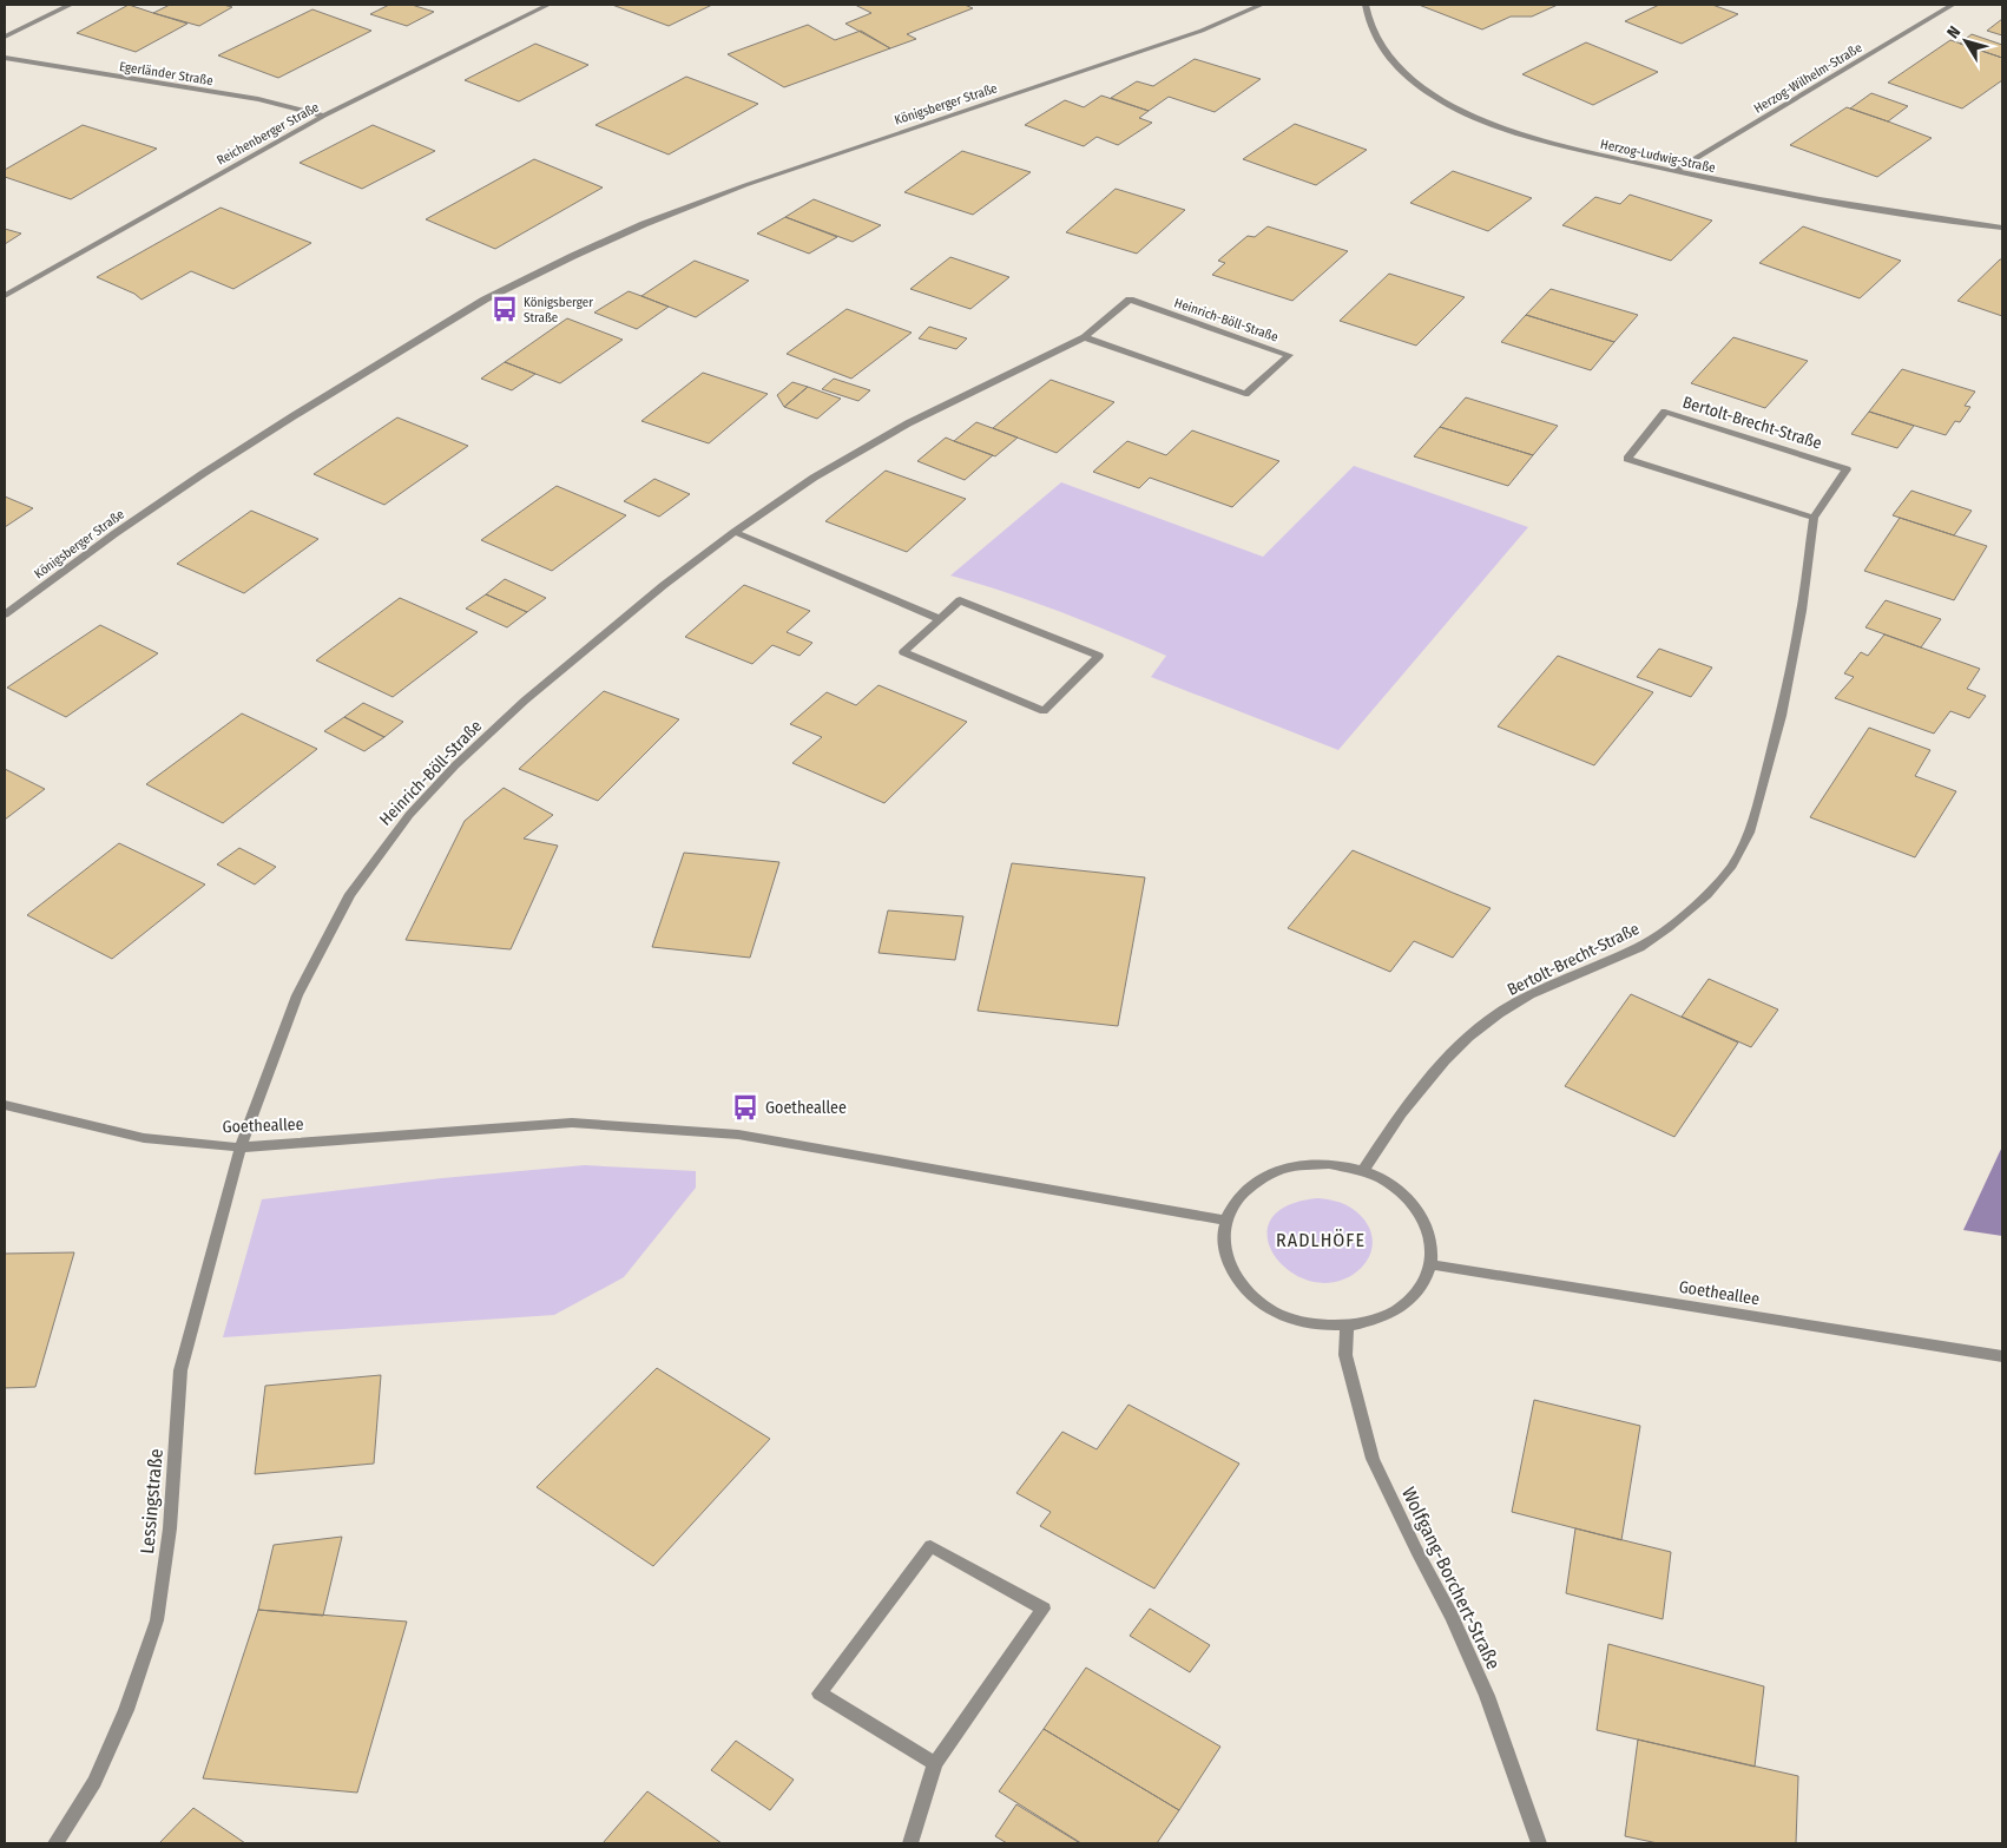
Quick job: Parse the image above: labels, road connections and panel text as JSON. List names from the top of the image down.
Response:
{
  "streets": {
    "street": [
      "Egerländer Straße",
      "Herzog-Wilhelm-Straße",
      "Königsberger Straße",
      "Reichenberger Straße",
      "Herzog-Ludwig-Straße",
      "Heinrich-Böll-Straße",
      "Bertolt-Brecht-Straße",
      "Goetheallee",
      "Lessingstraße",
      "Wolfgang-Borchert-Straße"
    ]
  },
  "crossings": [
    ["Egerländer Straße", "Reichenberger Straße"],
    ["Herzog-Wilhelm-Straße", "Herzog-Ludwig-Straße"],
    ["Heinrich-Böll-Straße", "Goetheallee"],
    ["Heinrich-Böll-Straße", "Lessingstraße"],
    ["Bertolt-Brecht-Straße", "Goetheallee"],
    ["Bertolt-Brecht-Straße", "Wolfgang-Borchert-Straße"],
    ["Goetheallee", "Lessingstraße"],
    ["Goetheallee", "Wolfgang-Borchert-Straße"]
  ],
  "districts": ["RADLHÖFE"],
  "places": {
    "bus stop": ["Königsberger Straße", "Goetheallee"]
  },
  "north": "top left"
}
